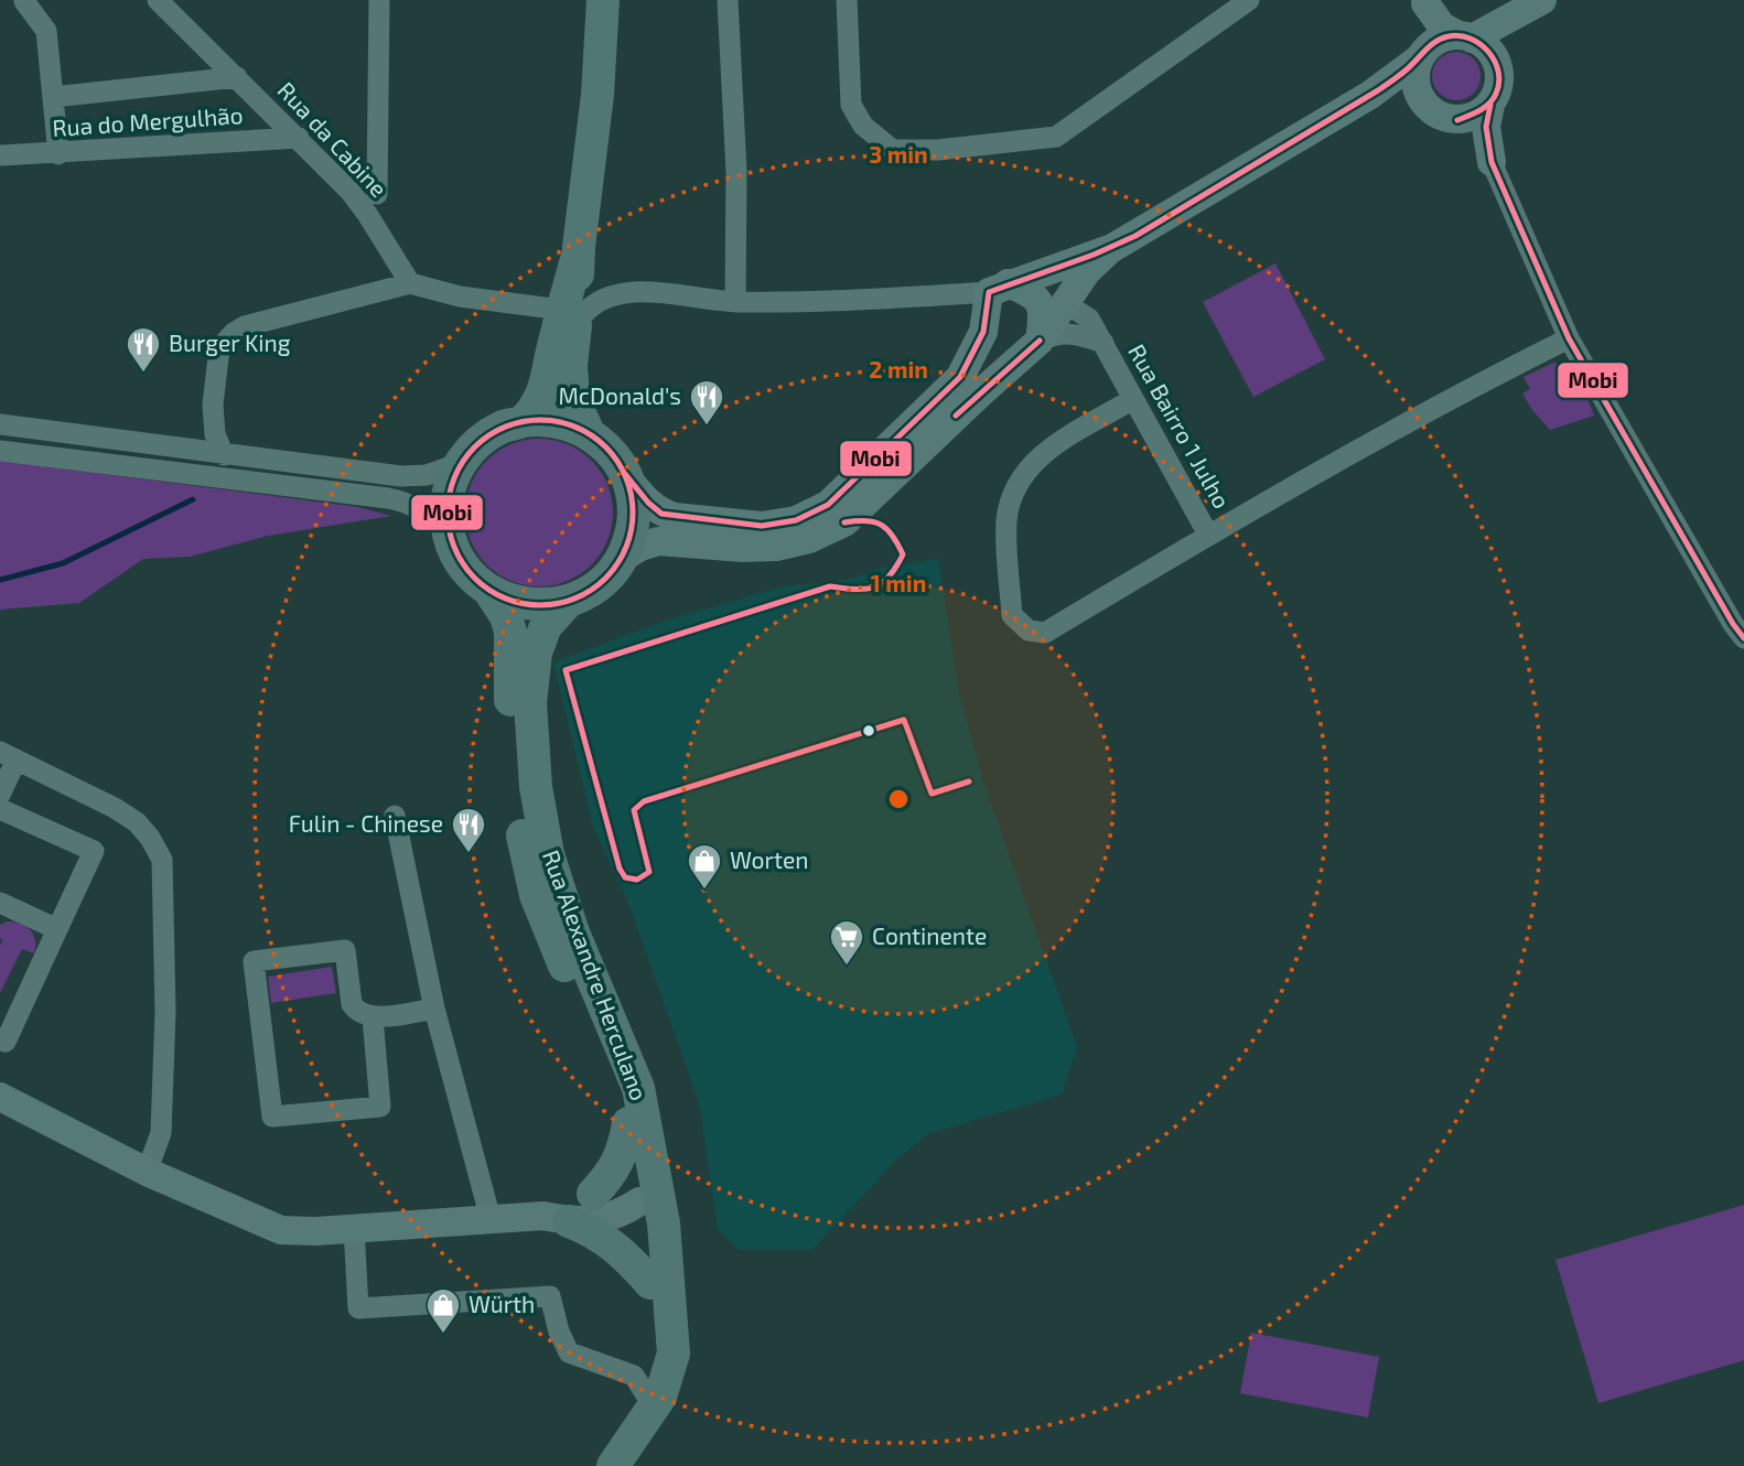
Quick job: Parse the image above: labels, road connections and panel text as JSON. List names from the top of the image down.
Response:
{
  "streets": {
    "main road": ["Rua Alexandre Herculano"],
    "street": ["Rua do Mergulhão", "Rua da Cabine", "Rua Bairro 1 Julho"]
  },
  "crossings": [
    ["Rua do Mergulhão", "Rua da Cabine"]
  ],
  "places": {
    "restaurant": ["Burger King", "McDonald's", "Fulin - Chinese"],
    "shop": ["Worten", "Würth"],
    "supermarket": ["Continente"]
  },
  "lines": ["transit line Mobi"],
  "rings": ["3 min", "2 min", "1 min"]
}
